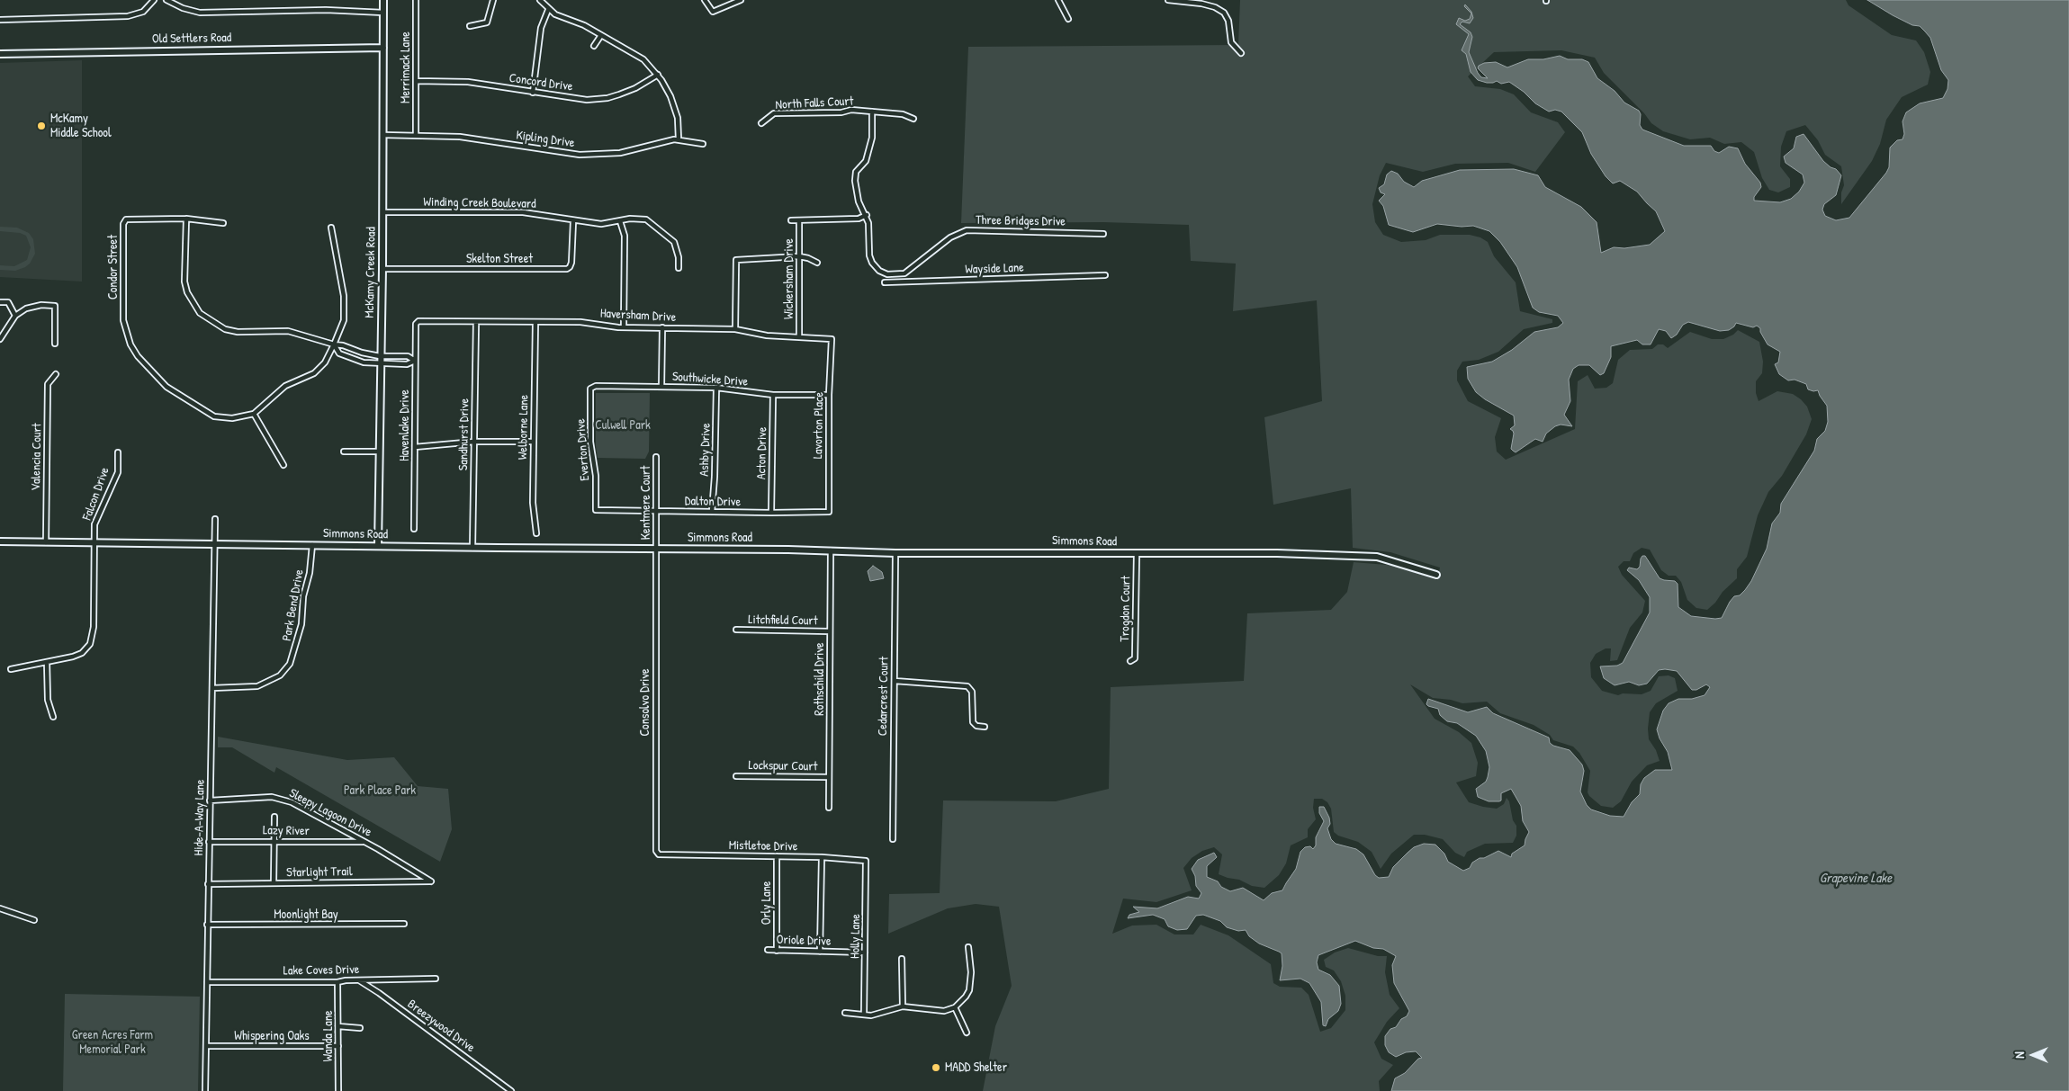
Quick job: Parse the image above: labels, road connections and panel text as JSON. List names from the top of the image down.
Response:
{
  "streets": {
    "street": [
      "Old Settlers Road",
      "Merrimack Lane",
      "Concord Drive",
      "North Falls Court",
      "Kipling Drive",
      "Winding Creek Boulevard",
      "Three Bridges Drive",
      "Skelton Street",
      "Condor Street",
      "Wayside Lane",
      "McKamy Creek Road",
      "Wickersham Drive",
      "Haversham Drive",
      "Southwicke Drive",
      "Havenlake Drive",
      "Lavorton Place",
      "Welborne Lane",
      "Sandhurst Drive",
      "Everton Drive",
      "Ashby Drive",
      "Acton Drive",
      "Valencia Court",
      "Falcon Drive",
      "Dalton Drive",
      "Kentmere Court",
      "Simmons Road",
      "Park Bend Drive",
      "Trogdon Court",
      "Litchfield Court",
      "Rothschild Drive",
      "Cedarcrest Court",
      "Consolvo Drive",
      "Lockspur Court",
      "Sleepy Lagoon Drive",
      "Hide-A-Way Lane",
      "Lazy River",
      "Mistletoe Drive",
      "Starlight Trail",
      "Orly Lane",
      "Moonlight Bay",
      "Holly Lane",
      "Oriole Drive",
      "Lake Coves Drive",
      "Breezywood Drive",
      "Whispering Oaks",
      "Wanda Lane"
    ]
  },
  "crossings": [
    ["Old Settlers Road", "McKamy Creek Road"],
    ["Merrimack Lane", "Concord Drive"],
    ["Merrimack Lane", "Kipling Drive"],
    ["North Falls Court", "Three Bridges Drive"],
    ["Kipling Drive", "McKamy Creek Road"],
    ["Winding Creek Boulevard", "Skelton Street"],
    ["Winding Creek Boulevard", "McKamy Creek Road"],
    ["Skelton Street", "McKamy Creek Road"],
    ["McKamy Creek Road", "Simmons Road"],
    ["Wickersham Drive", "Haversham Drive"],
    ["Haversham Drive", "Havenlake Drive"],
    ["Haversham Drive", "Lavorton Place"],
    ["Haversham Drive", "Welborne Lane"],
    ["Haversham Drive", "Sandhurst Drive"],
    ["Southwicke Drive", "Lavorton Place"],
    ["Southwicke Drive", "Everton Drive"],
    ["Southwicke Drive", "Ashby Drive"],
    ["Southwicke Drive", "Acton Drive"],
    ["Lavorton Place", "Dalton Drive"],
    ["Sandhurst Drive", "Simmons Road"],
    ["Everton Drive", "Dalton Drive"],
    ["Ashby Drive", "Dalton Drive"],
    ["Acton Drive", "Dalton Drive"],
    ["Valencia Court", "Simmons Road"],
    ["Falcon Drive", "Simmons Road"],
    ["Dalton Drive", "Kentmere Court"],
    ["Kentmere Court", "Simmons Road"],
    ["Kentmere Court", "Consolvo Drive"],
    ["Simmons Road", "Park Bend Drive"],
    ["Simmons Road", "Trogdon Court"],
    ["Simmons Road", "Rothschild Drive"],
    ["Simmons Road", "Cedarcrest Court"],
    ["Simmons Road", "Consolvo Drive"],
    ["Simmons Road", "Hide-A-Way Lane"],
    ["Park Bend Drive", "Hide-A-Way Lane"],
    ["Litchfield Court", "Rothschild Drive"],
    ["Rothschild Drive", "Lockspur Court"],
    ["Consolvo Drive", "Mistletoe Drive"],
    ["Sleepy Lagoon Drive", "Hide-A-Way Lane"],
    ["Sleepy Lagoon Drive", "Lazy River"],
    ["Sleepy Lagoon Drive", "Starlight Trail"],
    ["Hide-A-Way Lane", "Lazy River"],
    ["Hide-A-Way Lane", "Starlight Trail"],
    ["Hide-A-Way Lane", "Moonlight Bay"],
    ["Hide-A-Way Lane", "Lake Coves Drive"],
    ["Hide-A-Way Lane", "Whispering Oaks"],
    ["Mistletoe Drive", "Orly Lane"],
    ["Mistletoe Drive", "Holly Lane"],
    ["Orly Lane", "Oriole Drive"],
    ["Holly Lane", "Oriole Drive"],
    ["Lake Coves Drive", "Breezywood Drive"],
    ["Lake Coves Drive", "Wanda Lane"],
    ["Whispering Oaks", "Wanda Lane"]
  ],
  "water": ["Grapevine Lake"],
  "parks": ["Culwell Park", "Park Place Park", "Green Acres Farm Memorial Park"],
  "places": ["McKamy Middle School", "MADD Shelter"],
  "north": "left"
}
